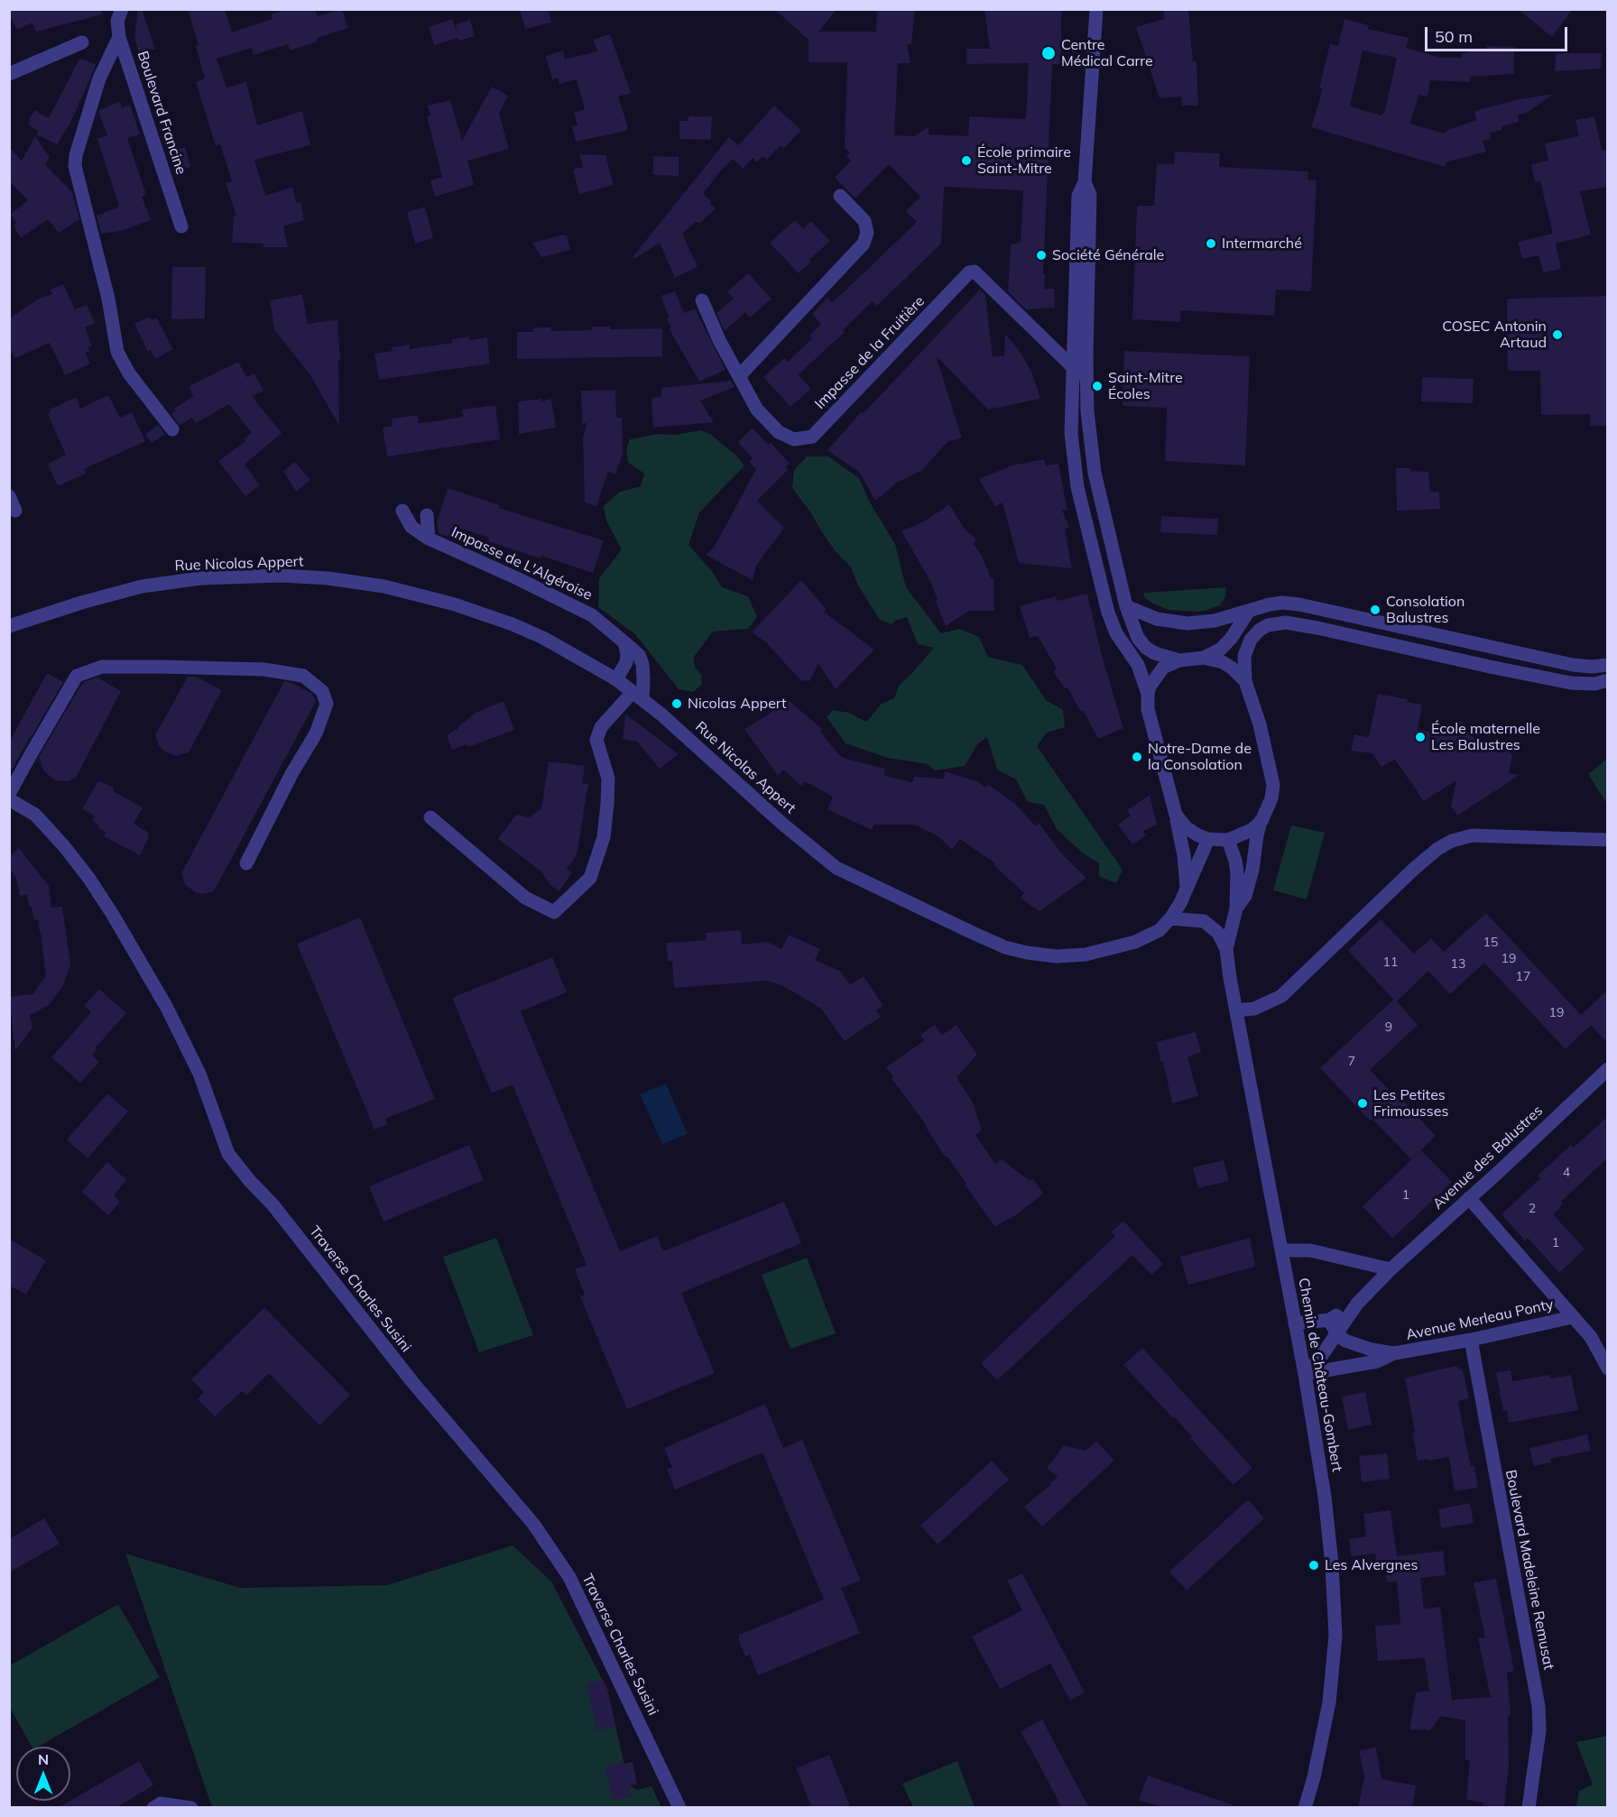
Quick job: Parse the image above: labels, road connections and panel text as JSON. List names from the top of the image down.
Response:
{
  "streets": {
    "street": [
      "Boulevard Francine",
      "Impasse de la Fruitière",
      "Rue Nicolas Appert",
      "Impasse de L'Algéroise",
      "Avenue des Balustres",
      "Traverse Charles Susini",
      "Avenue Merleau Ponty",
      "Chemin de Château-Gombert",
      "Boulevard Madeleine Remusat"
    ]
  },
  "crossings": [
    ["Rue Nicolas Appert", "Impasse de L'Algéroise"],
    ["Rue Nicolas Appert", "Chemin de Château-Gombert"],
    ["Avenue des Balustres", "Avenue Merleau Ponty"],
    ["Avenue des Balustres", "Chemin de Château-Gombert"],
    ["Avenue Merleau Ponty", "Chemin de Château-Gombert"],
    ["Avenue Merleau Ponty", "Boulevard Madeleine Remusat"]
  ],
  "places": [
    "Centre Médical Carre",
    "École primaire Saint-Mitre",
    "Intermarché",
    "Société Générale",
    "COSEC Antonin Artaud",
    "Saint-Mitre Écoles",
    "Consolation Balustres",
    "Nicolas Appert",
    "École maternelle Les Balustres",
    "Notre-Dame de la Consolation",
    "Les Petites Frimousses",
    "Les Alvergnes"
  ],
  "house_numbers": [
    "15",
    "19",
    "11",
    "13",
    "17",
    "19",
    "9",
    "7",
    "4",
    "1",
    "2",
    "1"
  ],
  "scale_bar": "50 m",
  "north": "top"
}
